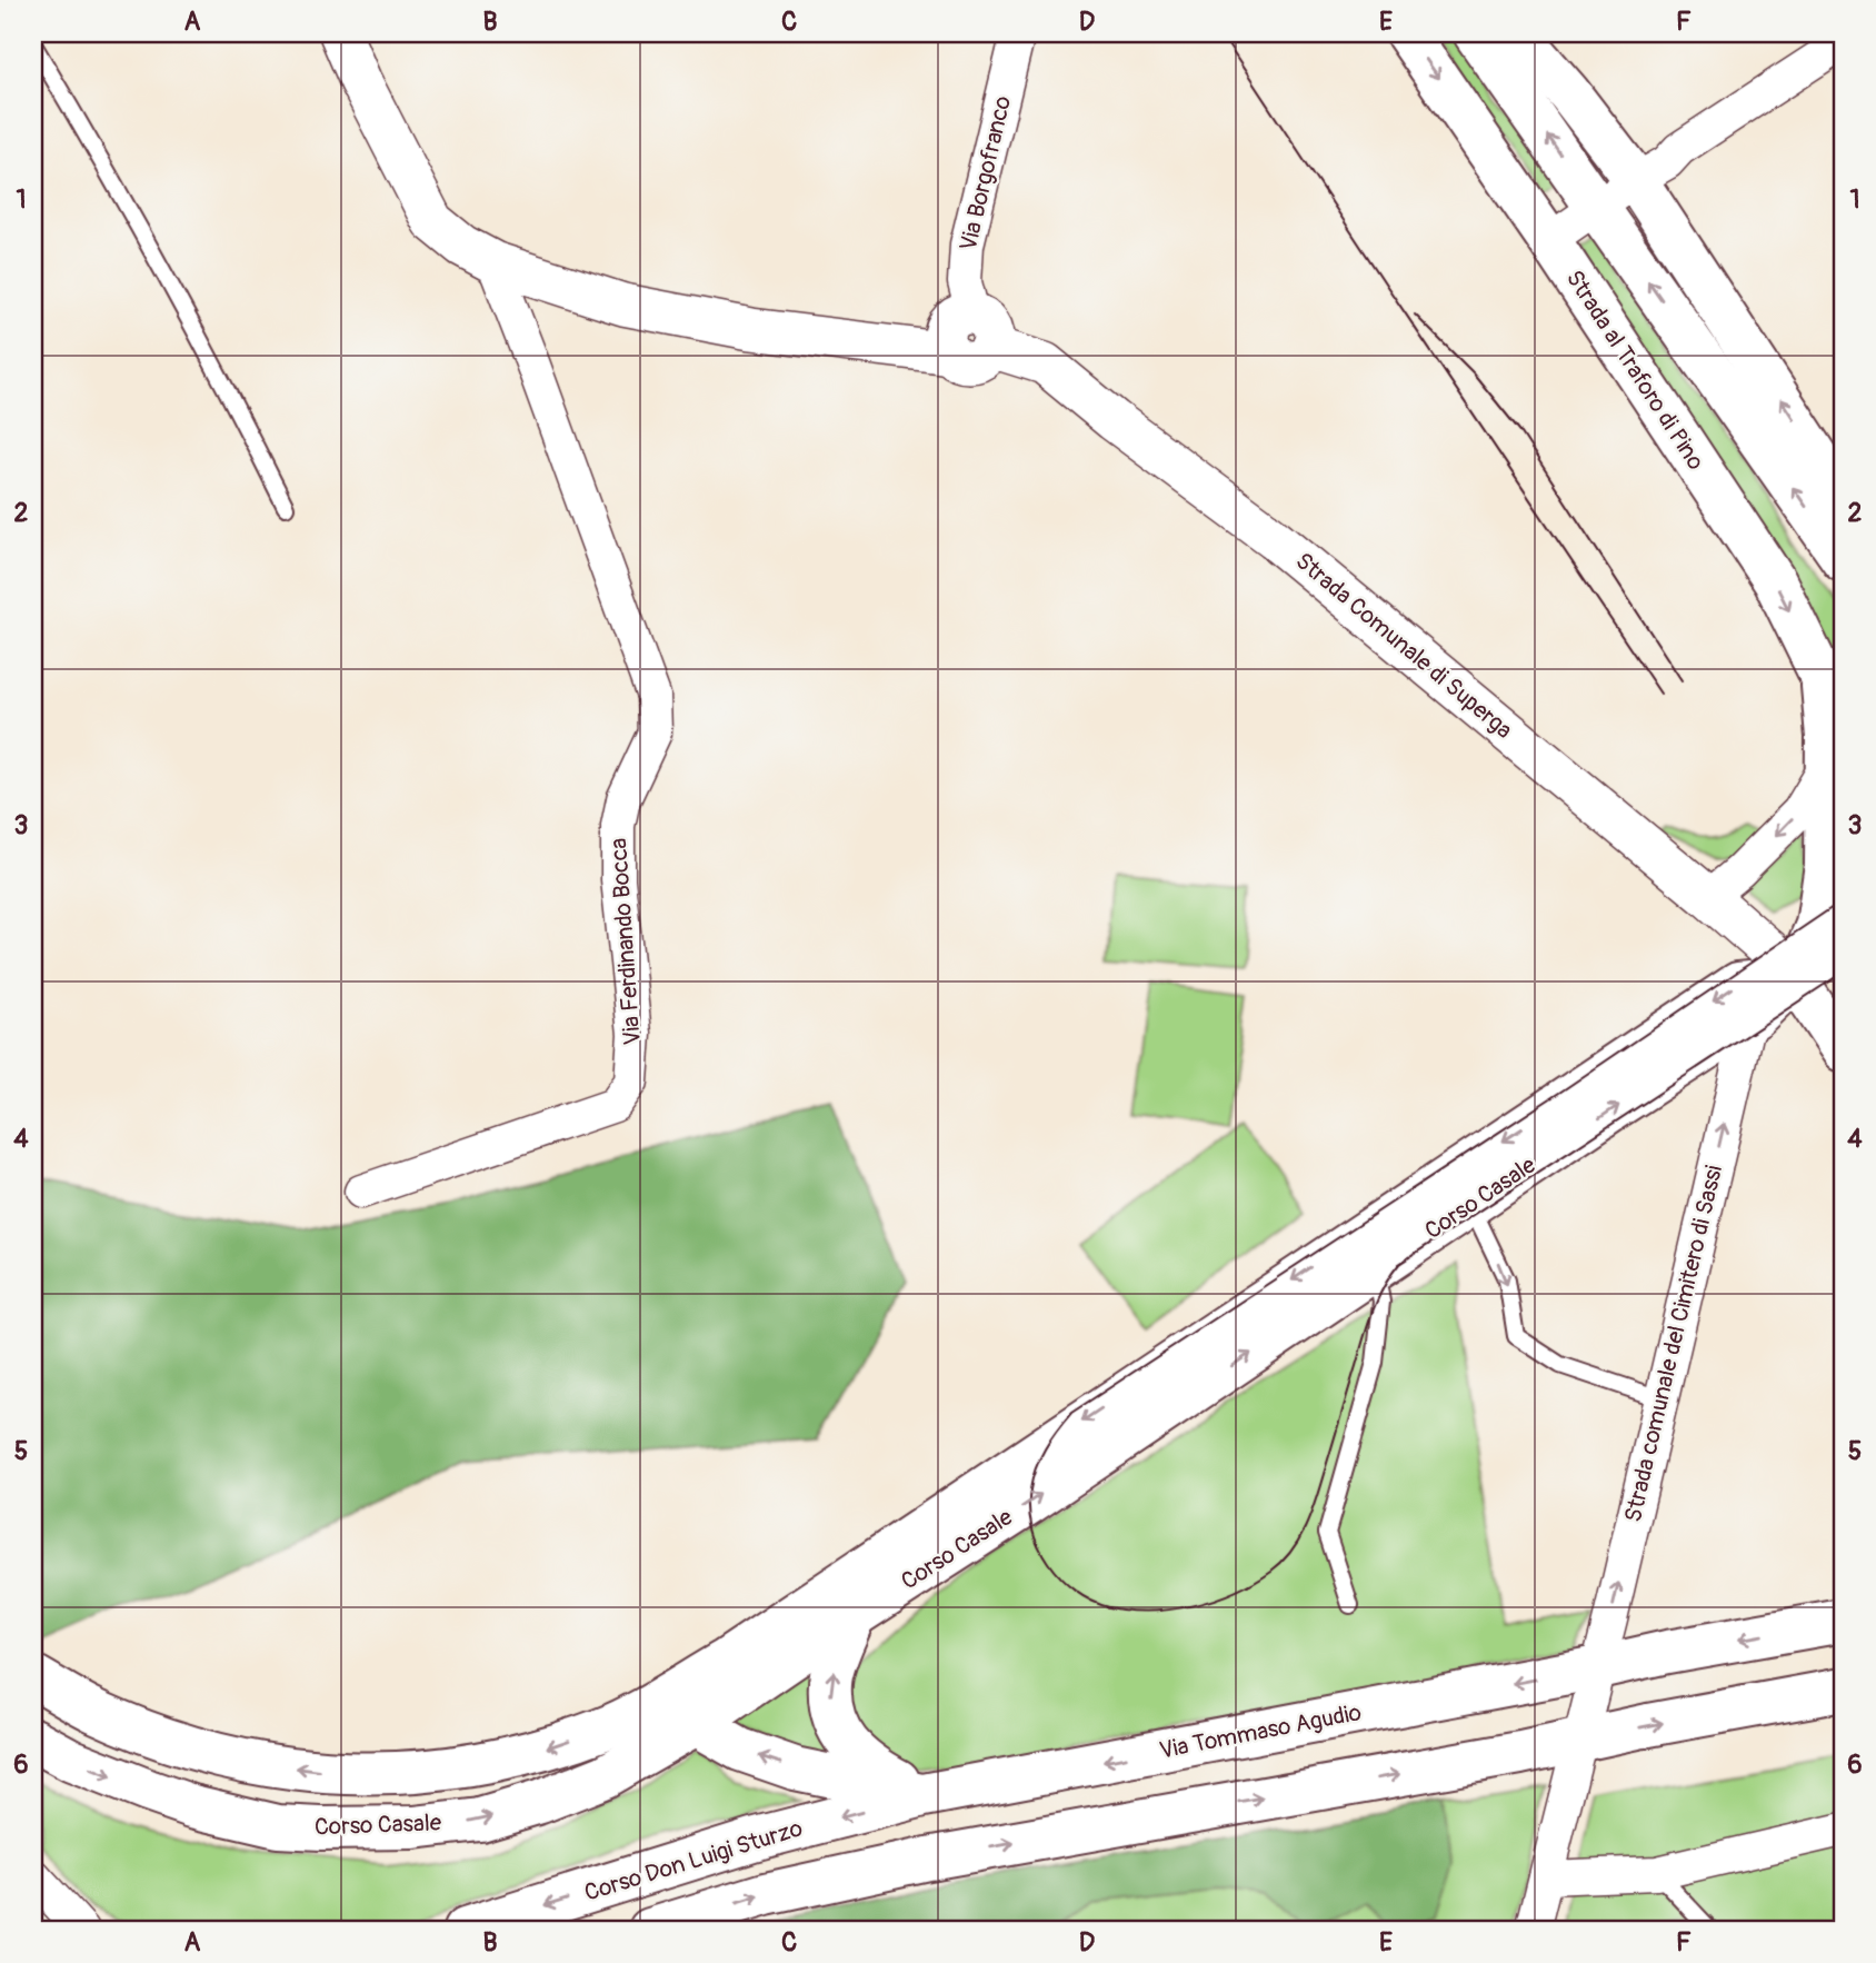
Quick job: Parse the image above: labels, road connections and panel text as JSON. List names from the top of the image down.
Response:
{
  "streets": {
    "main road": [
      "Strada al Traforo di Pino",
      "Corso Casale",
      "Via Tommaso Agudio",
      "Corso Don Luigi Sturzo"
    ],
    "street": [
      "Via Borgofranco",
      "Strada Comunale di Superga",
      "Via Ferdinando Bocca",
      "Strada comunale del Cimitero di Sassi"
    ]
  },
  "crossings": [
    ["Via Borgofranco", "Strada Comunale di Superga"],
    ["Strada Comunale di Superga", "Corso Casale"],
    ["Corso Casale", "Strada comunale del Cimitero di Sassi"],
    ["Strada comunale del Cimitero di Sassi", "Via Tommaso Agudio"],
    ["Via Tommaso Agudio", "Corso Don Luigi Sturzo"]
  ],
  "one_way": ["Strada comunale del Cimitero di Sassi"],
  "grid": {
    "columns": [
      "A",
      "B",
      "C",
      "D",
      "E",
      "F"
    ],
    "rows": [
      "1",
      "2",
      "3",
      "4",
      "5",
      "6"
    ]
  }
}
